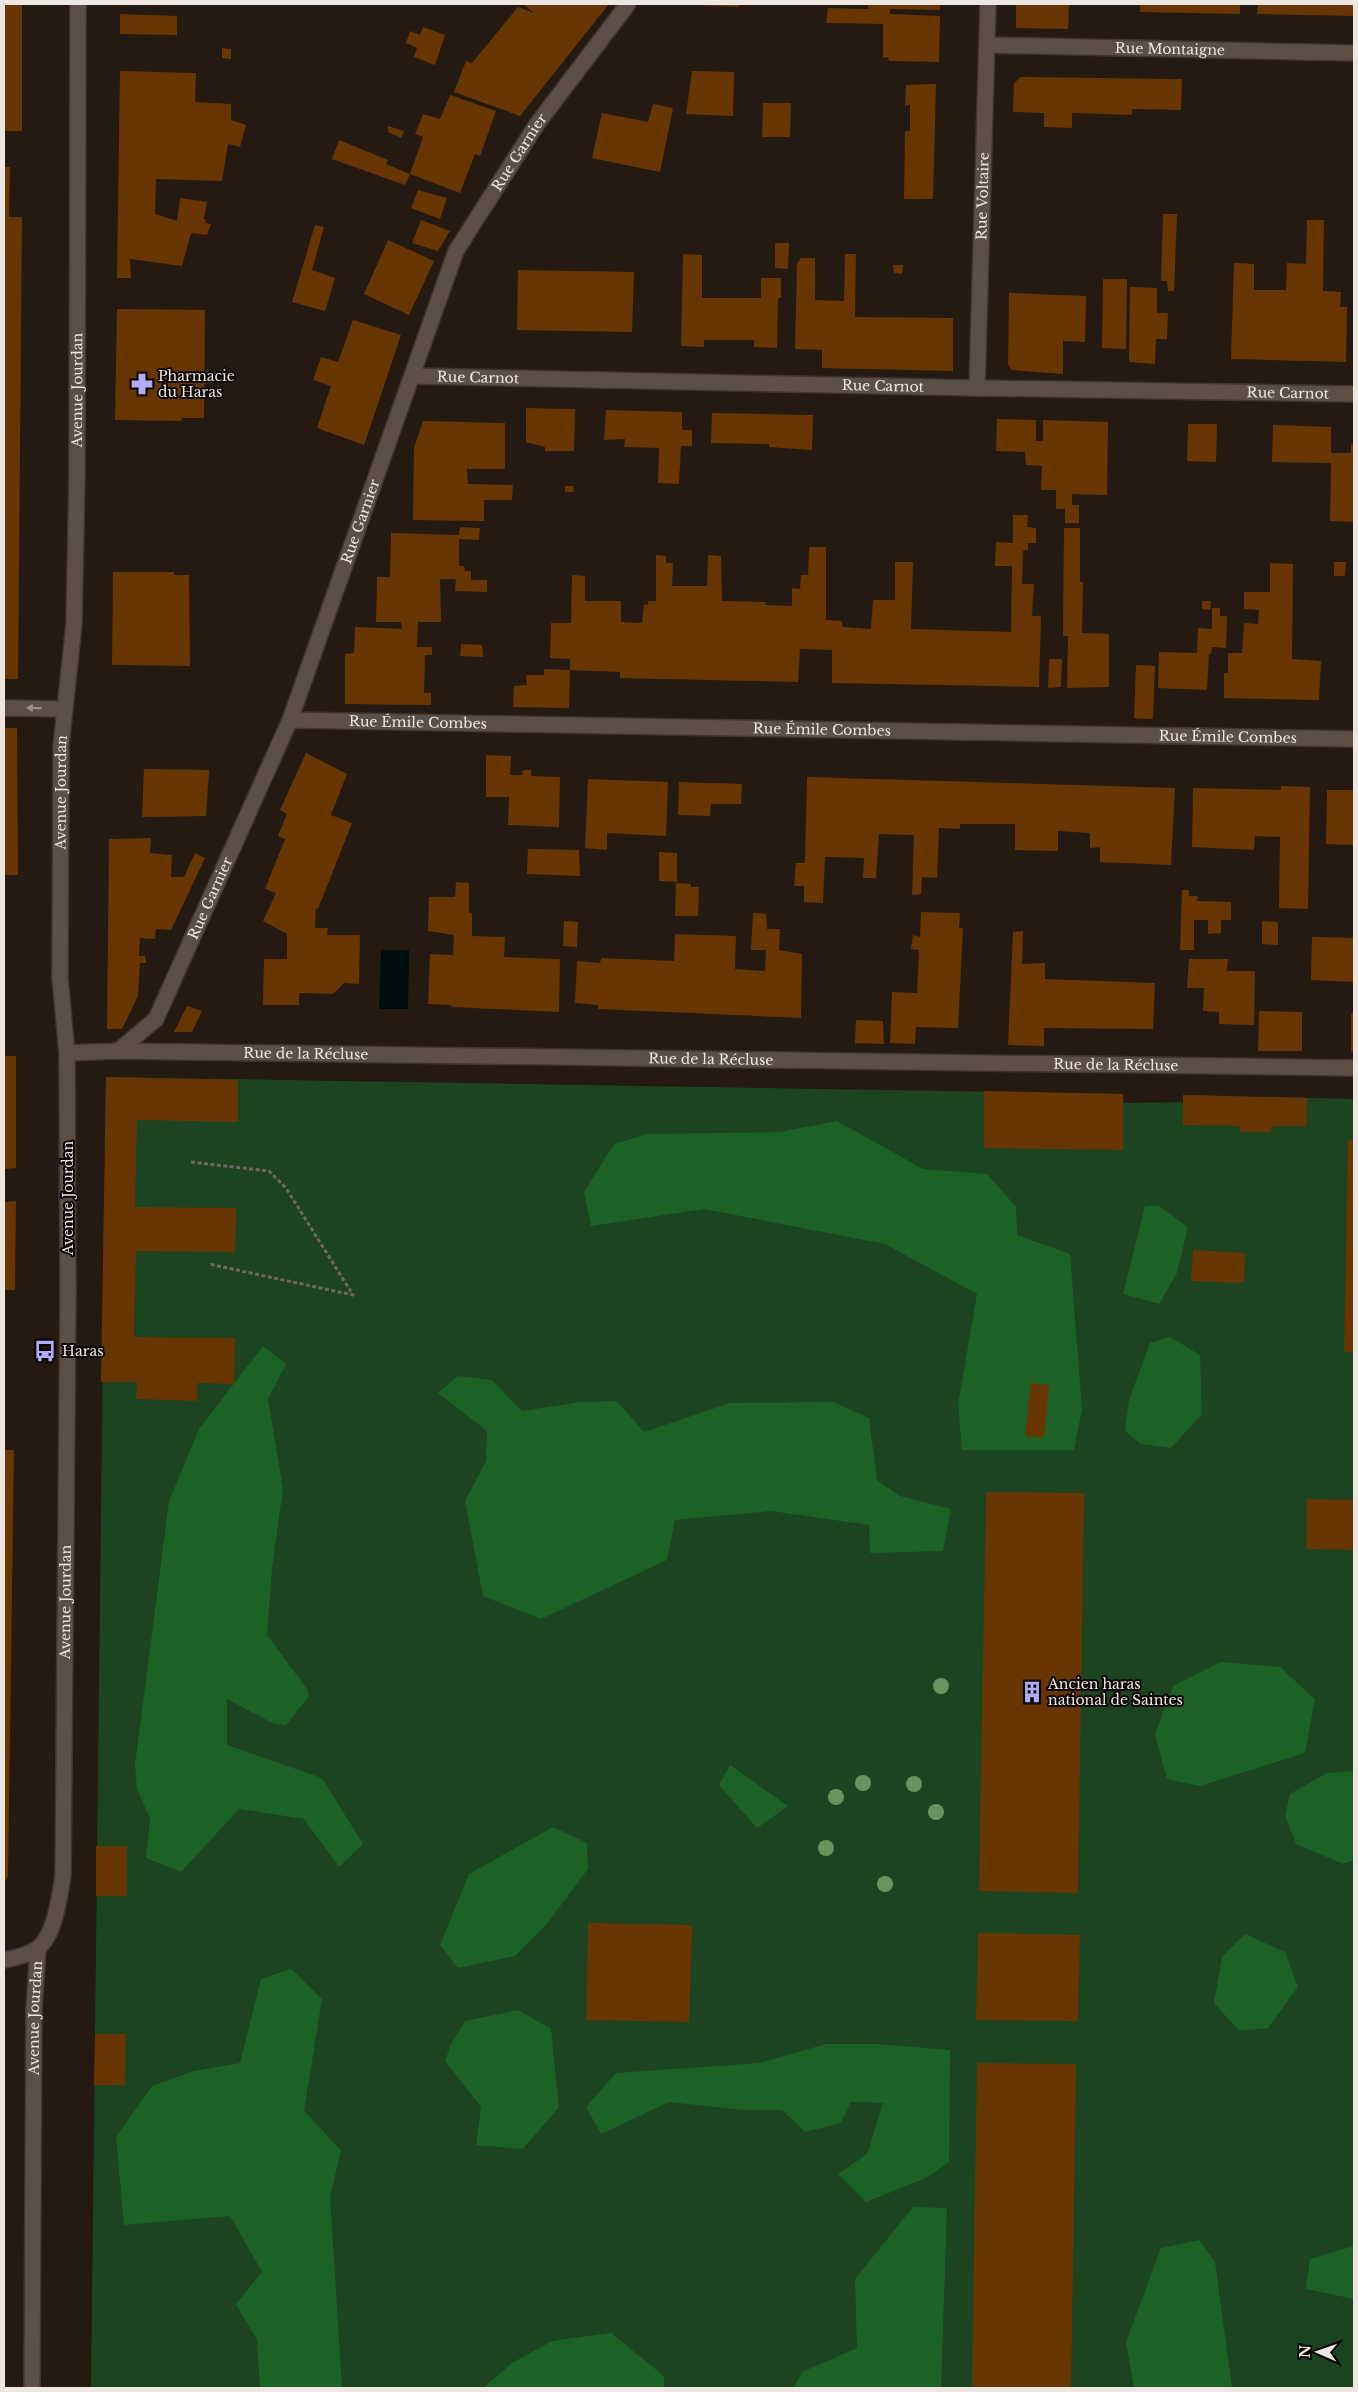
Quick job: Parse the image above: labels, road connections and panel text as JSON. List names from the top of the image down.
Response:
{
  "streets": {
    "street": [
      "Rue Montaigne",
      "Rue Garnier",
      "Rue Voltaire",
      "Rue Carnot",
      "Avenue Jourdan",
      "Rue Émile Combes",
      "Rue de la Récluse"
    ]
  },
  "crossings": [
    ["Rue Montaigne", "Rue Voltaire"],
    ["Rue Garnier", "Rue Carnot"],
    ["Rue Garnier", "Rue Émile Combes"],
    ["Rue Garnier", "Rue de la Récluse"],
    ["Rue Voltaire", "Rue Carnot"],
    ["Avenue Jourdan", "Rue de la Récluse"]
  ],
  "places": {
    "pharmacy": ["Pharmacie du Haras"],
    "bus stop": ["Haras"],
    "building": ["Ancien haras national de Saintes"]
  },
  "north": "left"
}
